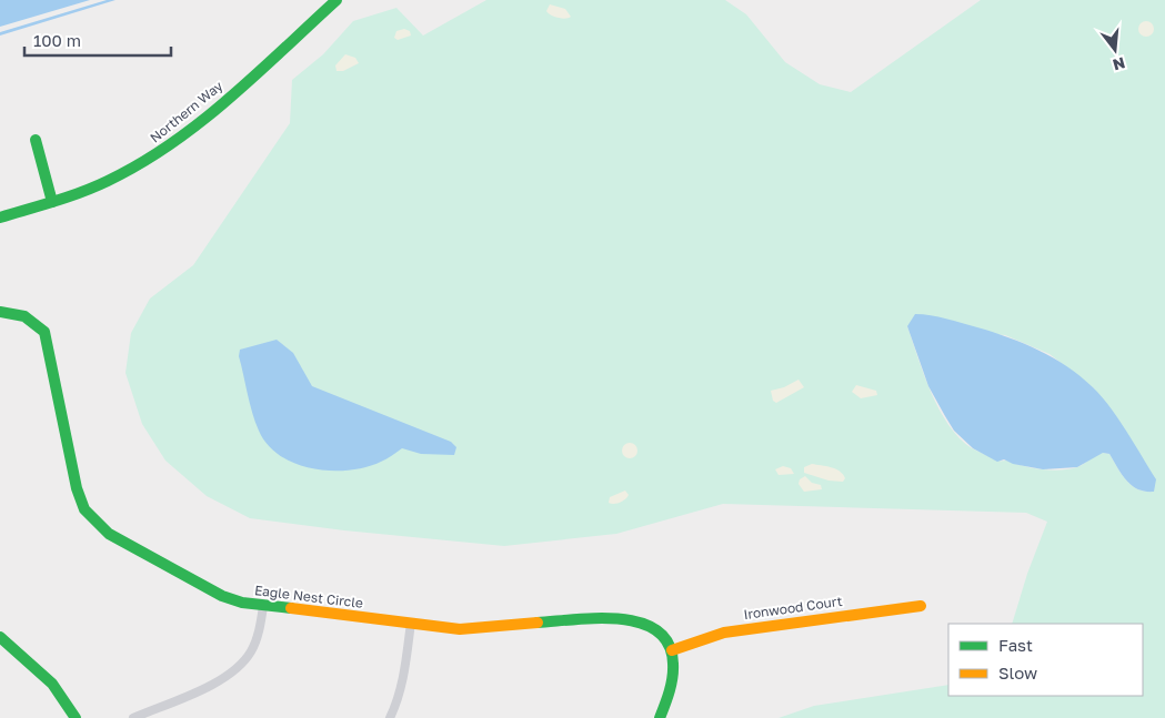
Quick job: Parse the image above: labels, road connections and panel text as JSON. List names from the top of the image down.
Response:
{
  "streets": {
    "street": ["Northern Way", "Eagle Nest Circle", "Ironwood Court"]
  },
  "crossings": [
    ["Eagle Nest Circle", "Ironwood Court"]
  ],
  "legend": ["Fast", "Slow"],
  "scale_bar": "100 m",
  "north": "bottom"
}
